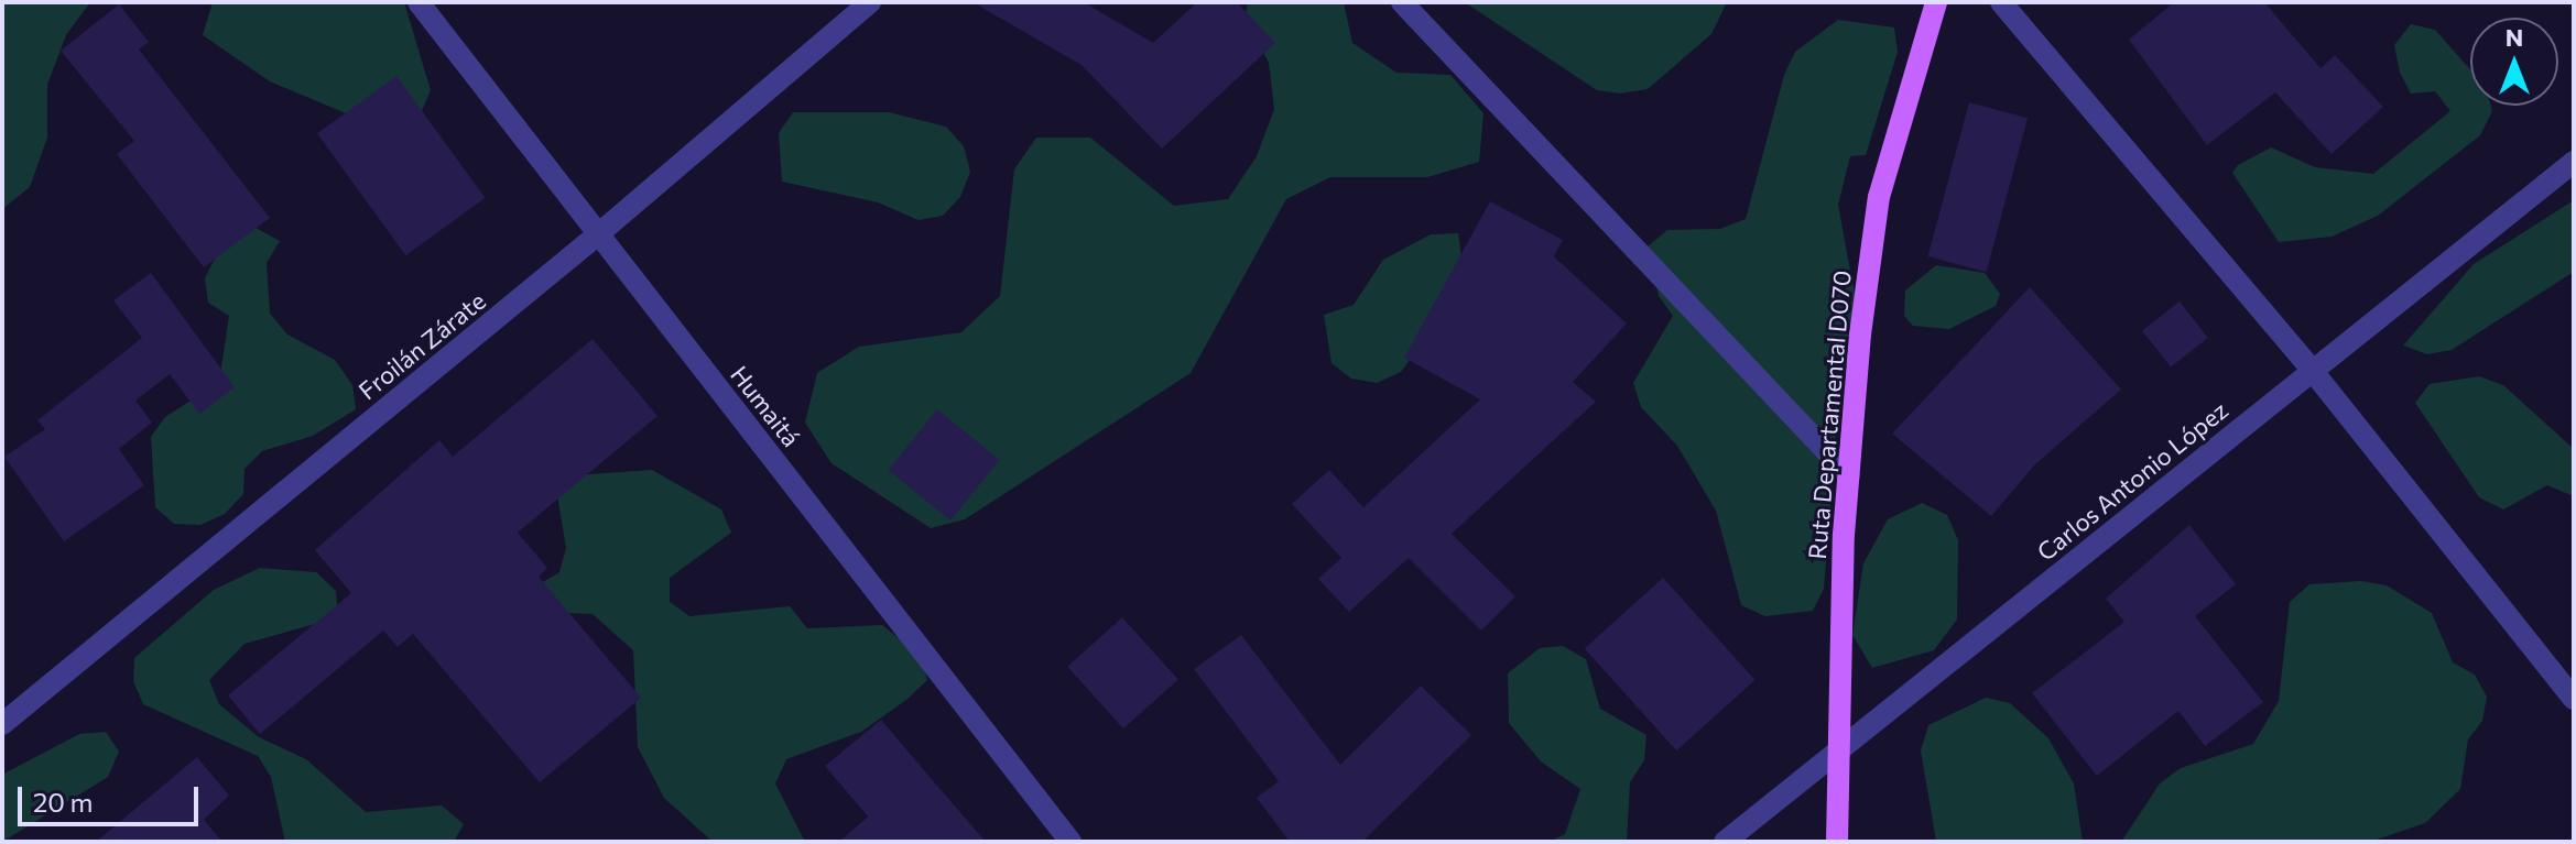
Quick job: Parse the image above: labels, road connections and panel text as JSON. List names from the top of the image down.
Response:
{
  "streets": {
    "main road": ["Ruta Departamental D070"],
    "street": ["Froilán Zárate", "Humaitá", "Carlos Antonio López"]
  },
  "crossings": [
    ["Froilán Zárate", "Humaitá"],
    ["Ruta Departamental D070", "Carlos Antonio López"]
  ],
  "scale_bar": "20 m",
  "north": "top"
}
